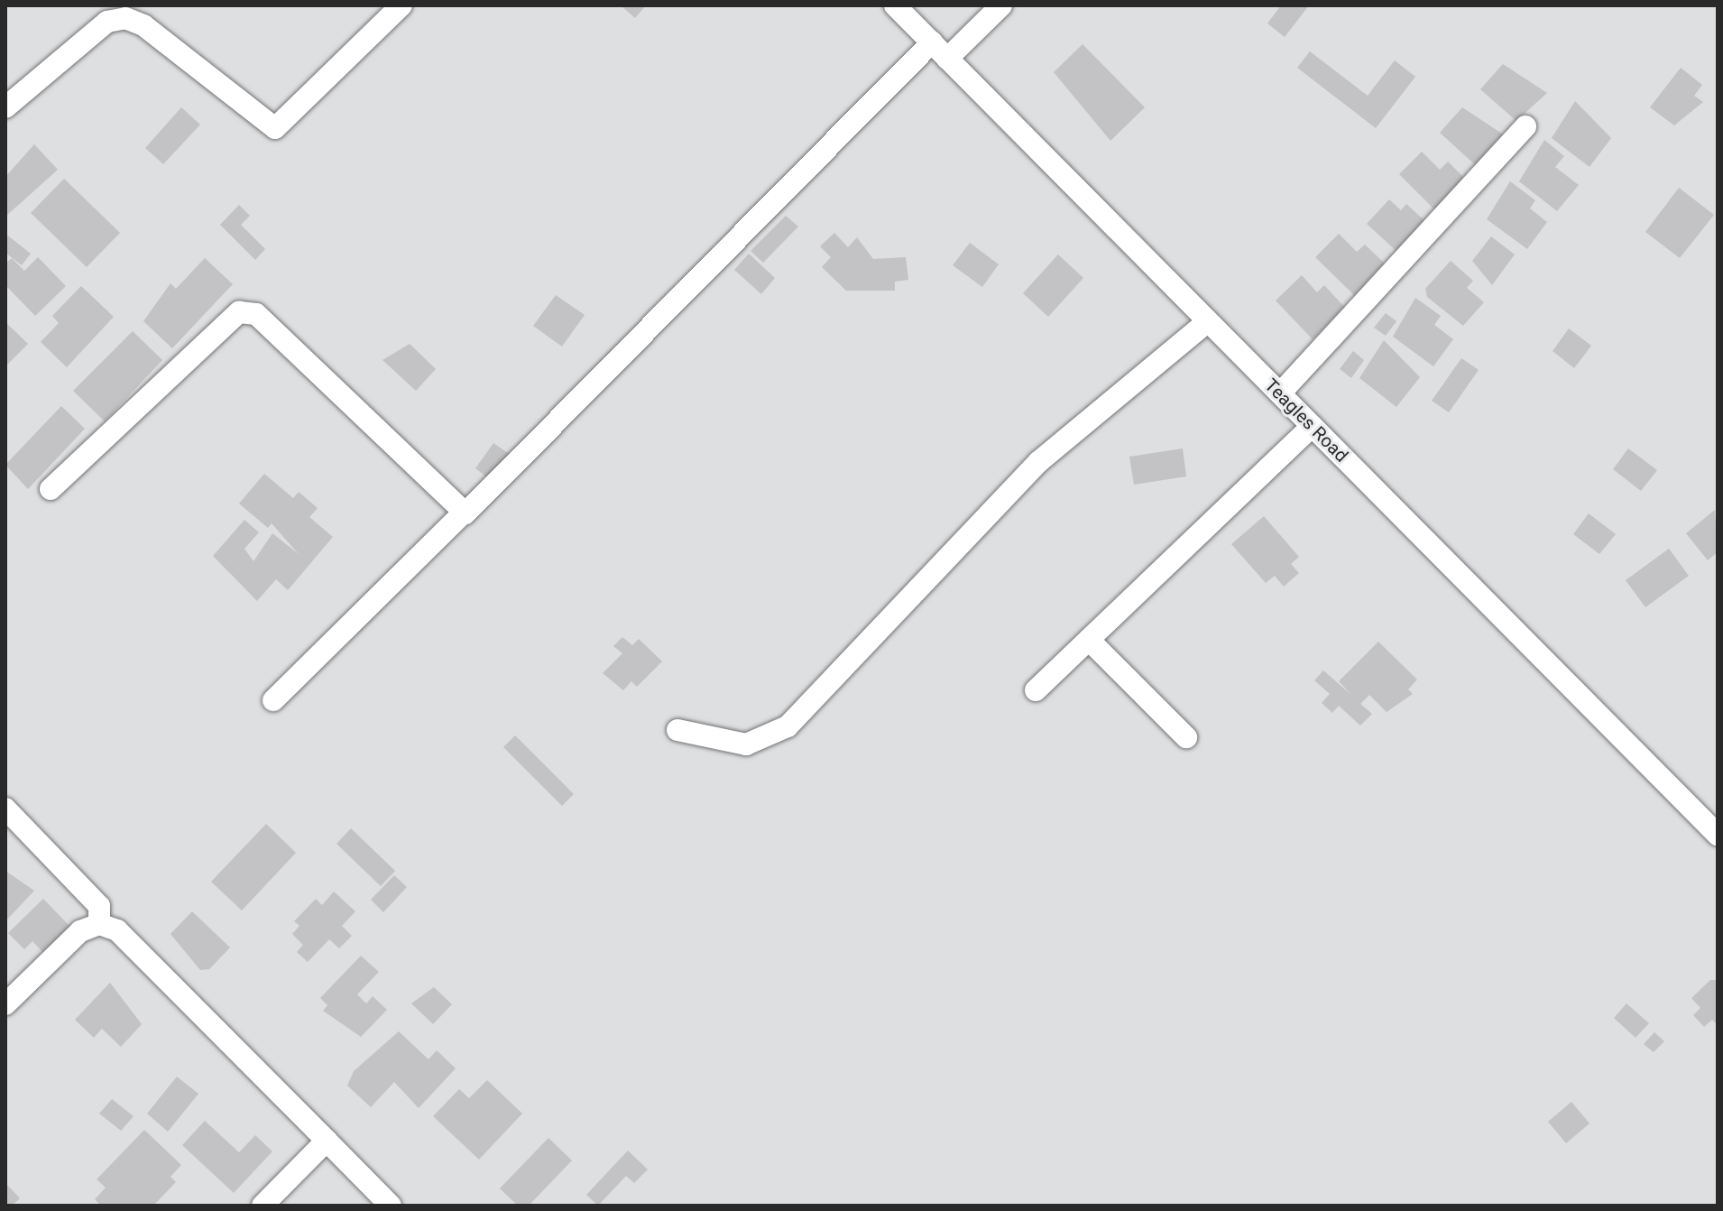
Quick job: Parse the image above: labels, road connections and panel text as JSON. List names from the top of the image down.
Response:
{
  "streets": {
    "street": ["Teagles Road"]
  }
}
